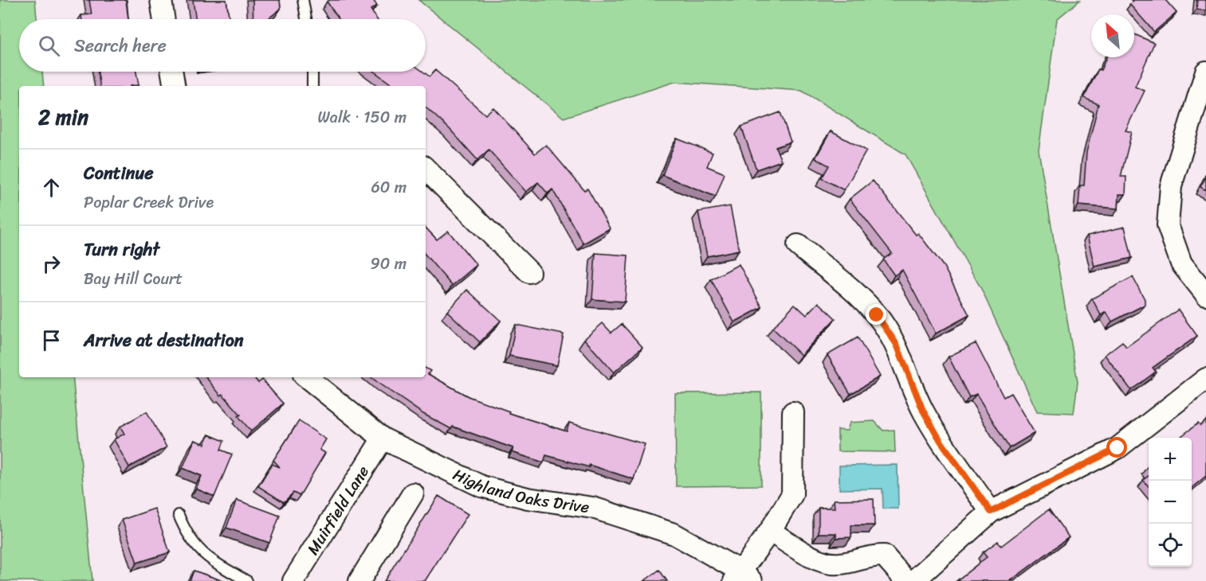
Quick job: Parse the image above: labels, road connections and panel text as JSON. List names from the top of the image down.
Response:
{
  "streets": {
    "street": ["Highland Oaks Drive", "Muirfield Lane"]
  },
  "crossings": [
    ["Highland Oaks Drive", "Muirfield Lane"]
  ],
  "north": "top left",
  "page": {
    "search": "Search here",
    "heading": ["2 min", "Walk · 150 m"],
    "list": [
      ["Continue", "Poplar Creek Drive", "60 m"],
      ["Turn right", "Bay Hill Court", "90 m"],
      "Arrive at destination"
    ],
    "map_buttons": ["+", "−"]
  }
}
